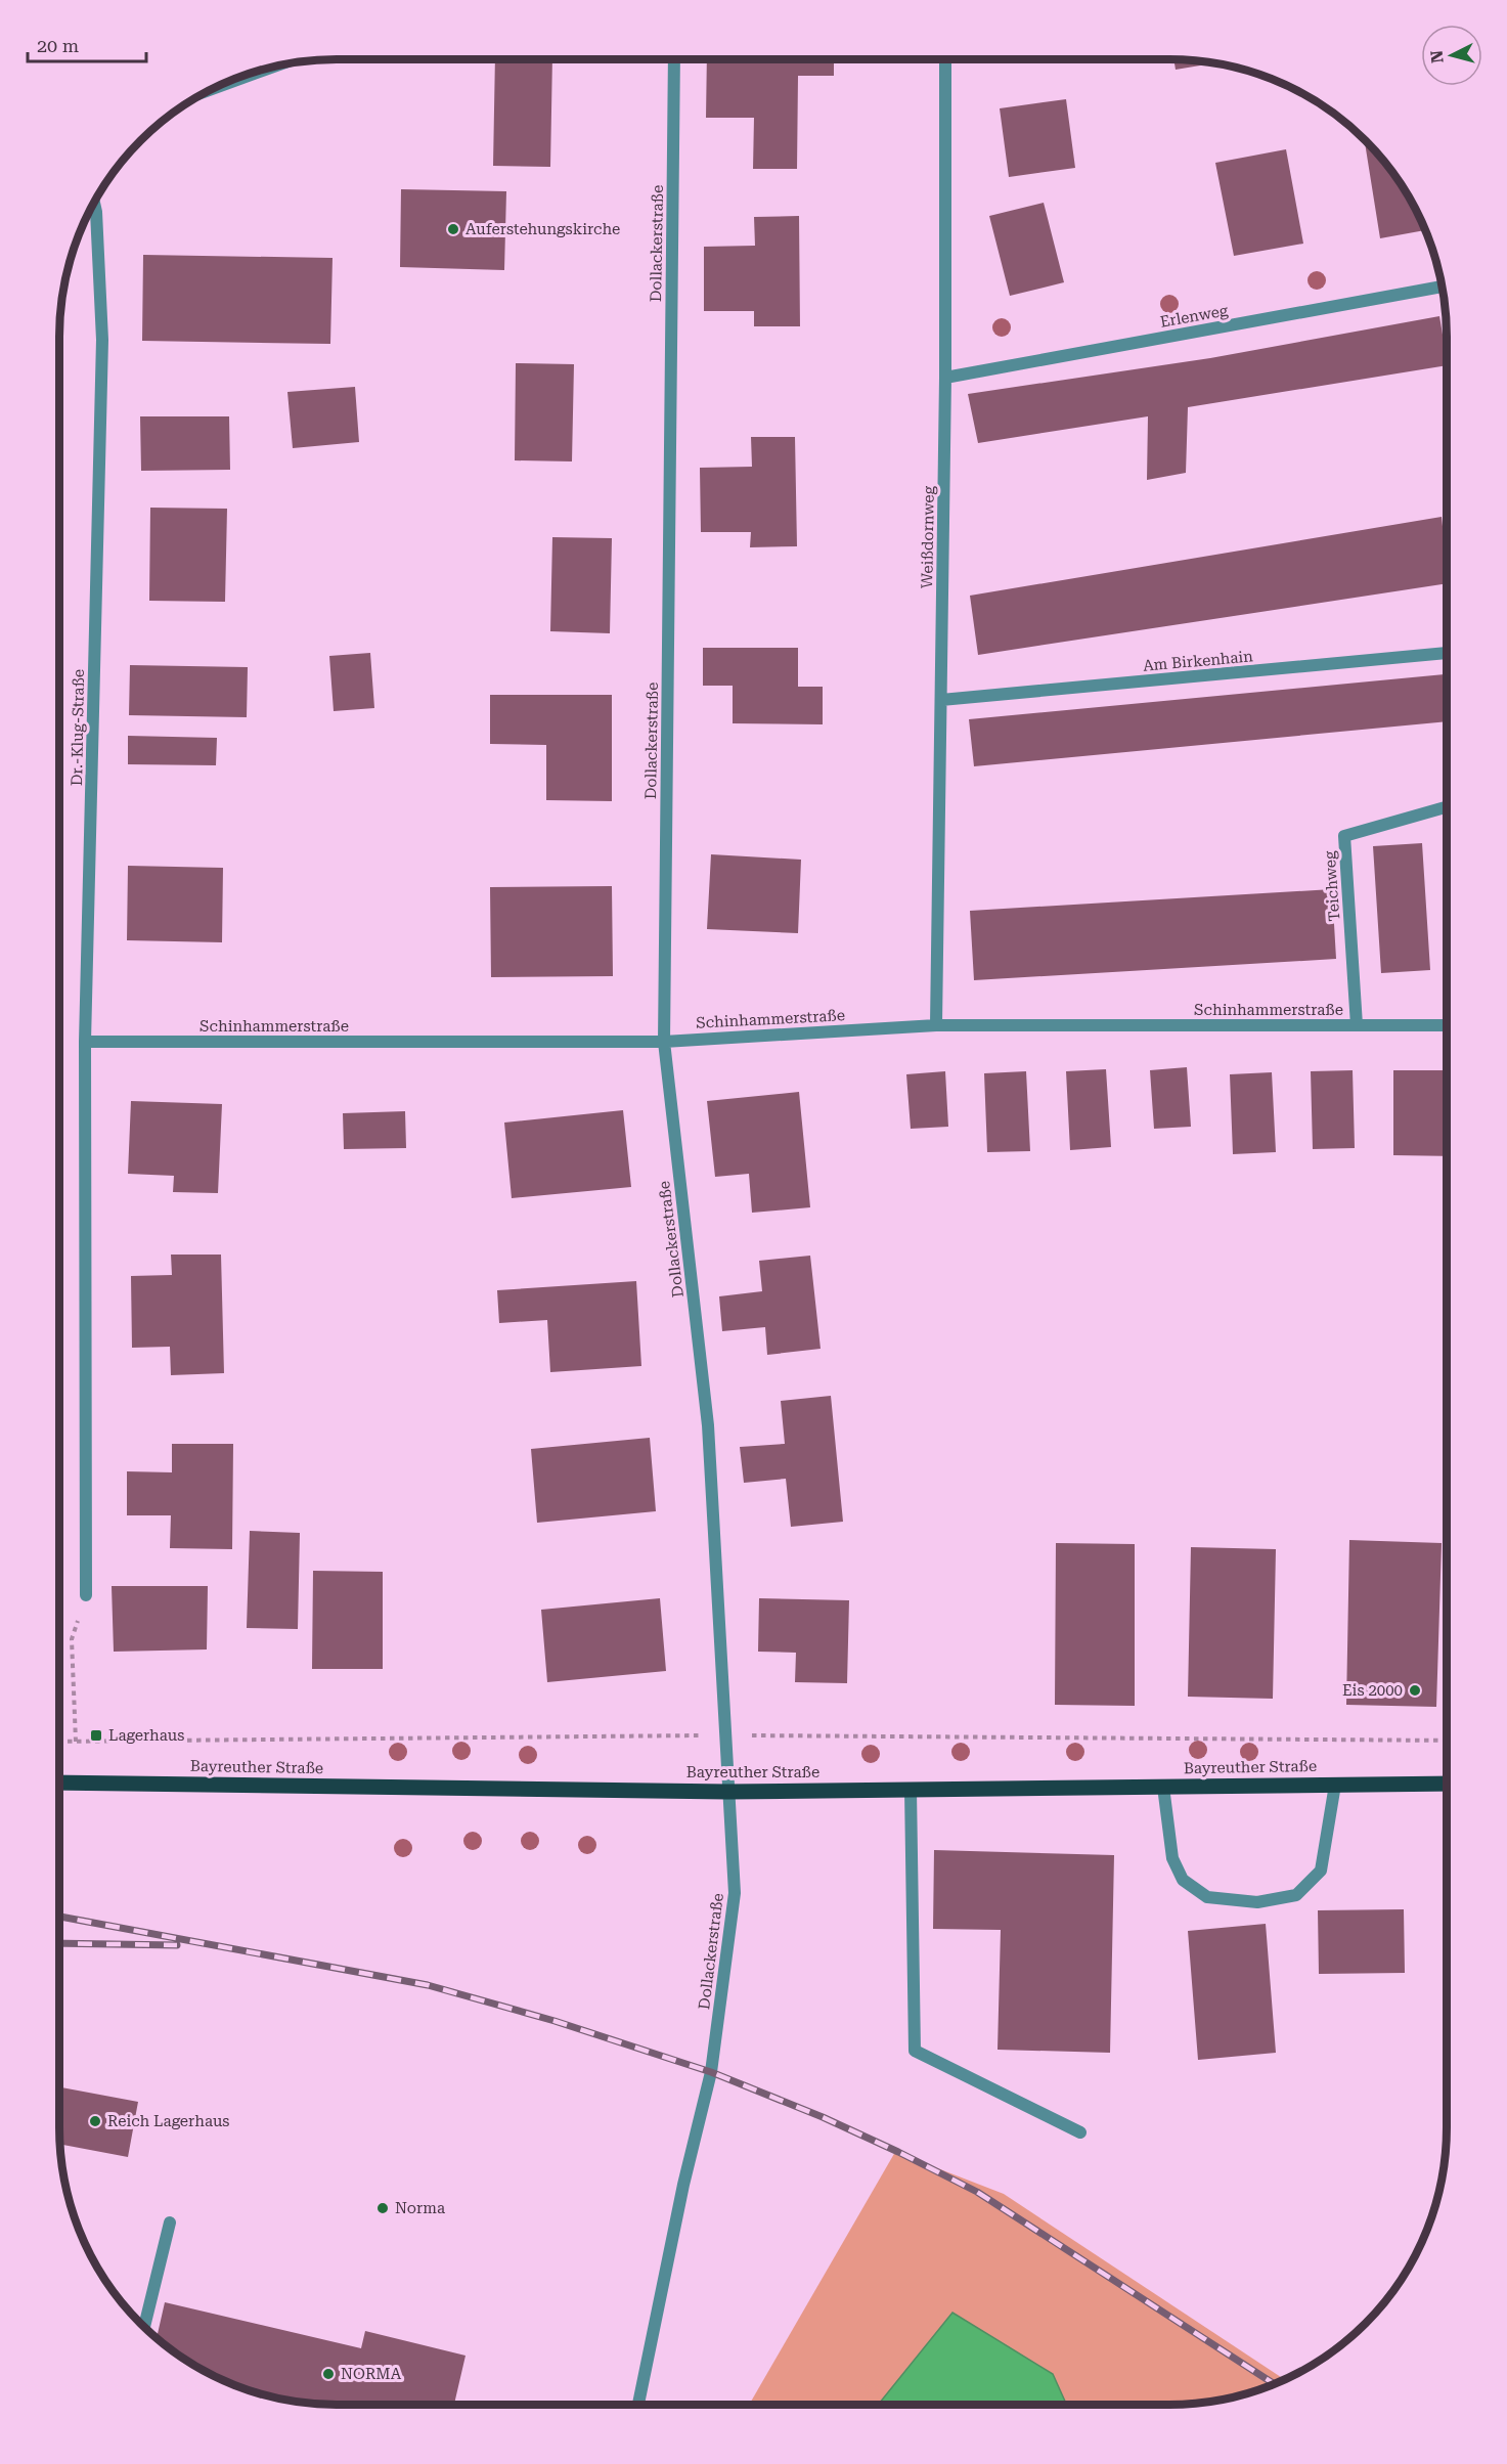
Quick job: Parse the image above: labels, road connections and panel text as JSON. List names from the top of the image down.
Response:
{
  "streets": {
    "main road": ["Bayreuther Straße"],
    "street": [
      "Dollackerstraße",
      "Erlenweg",
      "Weißdornweg",
      "Am Birkenhain",
      "Dr.-Klug-Straße",
      "Teichweg",
      "Schinhammerstraße"
    ]
  },
  "crossings": [
    ["Dollackerstraße", "Schinhammerstraße"],
    ["Dollackerstraße", "Bayreuther Straße"],
    ["Erlenweg", "Weißdornweg"],
    ["Weißdornweg", "Am Birkenhain"],
    ["Weißdornweg", "Schinhammerstraße"],
    ["Dr.-Klug-Straße", "Schinhammerstraße"],
    ["Teichweg", "Schinhammerstraße"]
  ],
  "places": {
    "other": [
      "Auferstehungskirche",
      "Eis 2000",
      "Reich Lagerhaus",
      "Norma",
      "NORMA"
    ],
    "transit": ["Lagerhaus"]
  },
  "scale_bar": "20 m",
  "north": "left"
}
